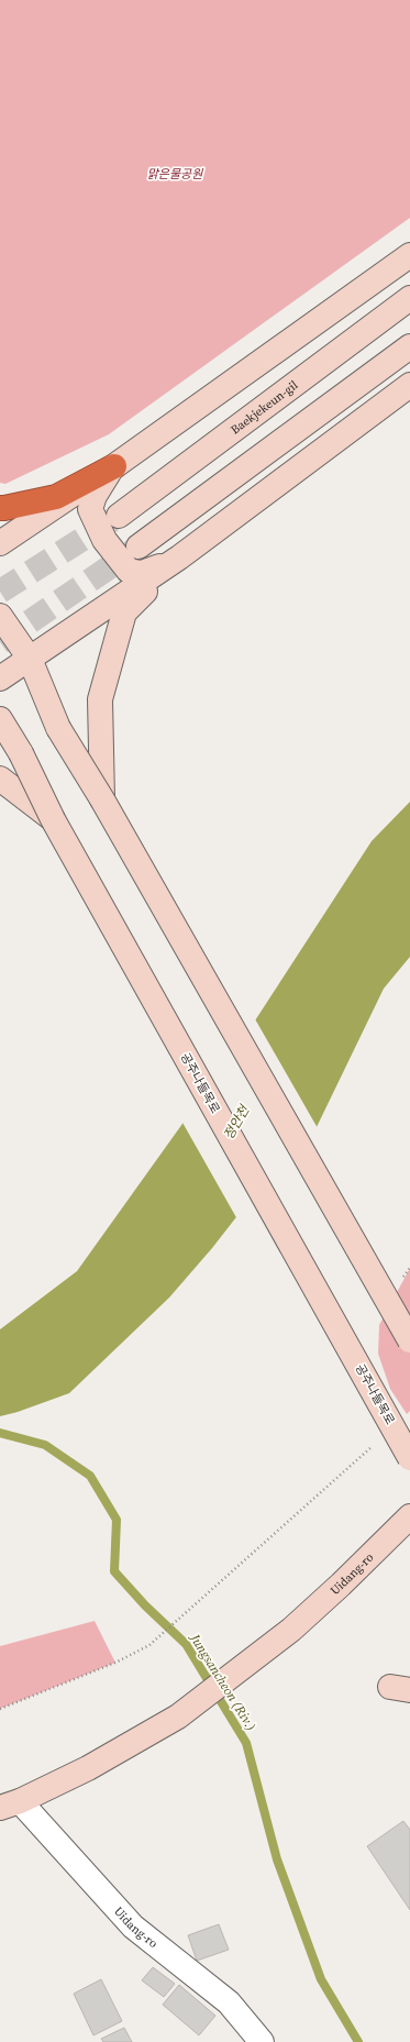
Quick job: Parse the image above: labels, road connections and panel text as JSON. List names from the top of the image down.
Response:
{
  "streets": {
    "main road": ["Baekjekeun-gil", "공주나들목로", "Uidang-ro"]
  },
  "water": ["정안천", "Jungsancheon (Riv.)"],
  "parks": ["맑은물공원"]
}
